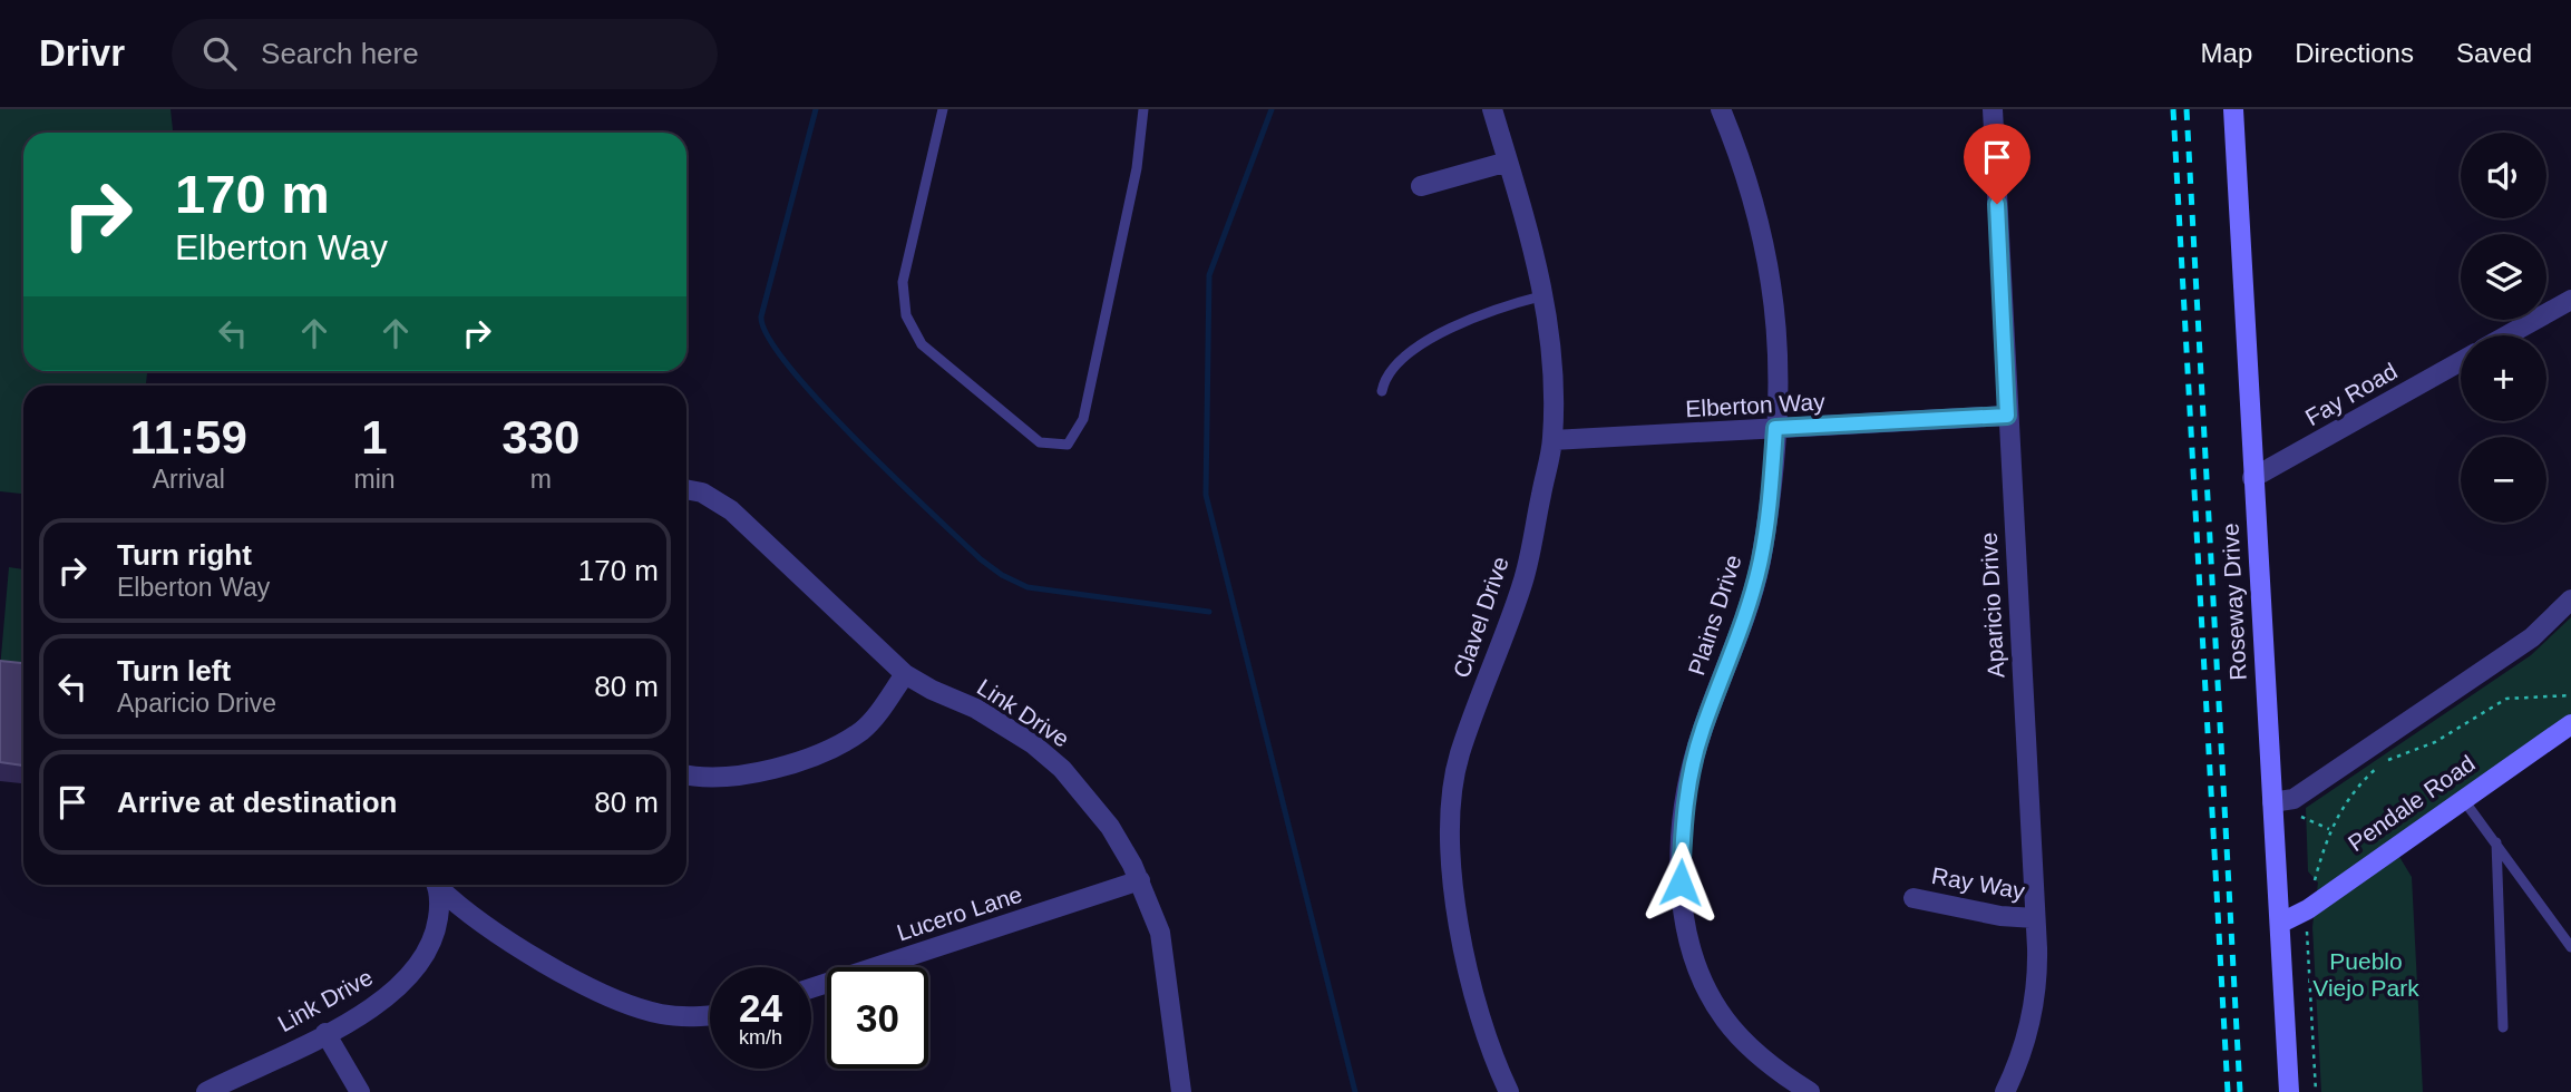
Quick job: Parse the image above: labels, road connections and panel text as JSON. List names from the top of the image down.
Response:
{
  "streets": {
    "street": [
      "Fay Road",
      "Elberton Way",
      "Roseway Drive",
      "Aparicio Drive",
      "Plains Drive",
      "Clavel Drive",
      "Link Drive",
      "Pendale Road",
      "Ray Way",
      "Lucero Lane"
    ]
  },
  "crossings": [
    ["Fay Road", "Roseway Drive"],
    ["Elberton Way", "Aparicio Drive"],
    ["Elberton Way", "Plains Drive"],
    ["Elberton Way", "Clavel Drive"],
    ["Roseway Drive", "Pendale Road"],
    ["Aparicio Drive", "Ray Way"],
    ["Link Drive", "Lucero Lane"]
  ],
  "parks": ["Pueblo Viejo Park"],
  "page": {
    "header": "Drivr",
    "search": "Search here",
    "nav": ["Map", "Directions", "Saved"],
    "map_buttons": ["+", "−"],
    "turn": ["170 m", "Elberton Way"],
    "eta": [
      "11:59",
      "Arrival",
      "1",
      "min",
      "330",
      "m"
    ],
    "list": [
      {
        "name": "Turn right",
        "note": "Elberton Way",
        "value": "170 m"
      },
      {
        "name": "Turn left",
        "note": "Aparicio Drive",
        "value": "80 m"
      },
      {
        "name": "Arrive at destination",
        "value": "80 m"
      }
    ],
    "speed": "24 km/h",
    "limit": "30"
  }
}
